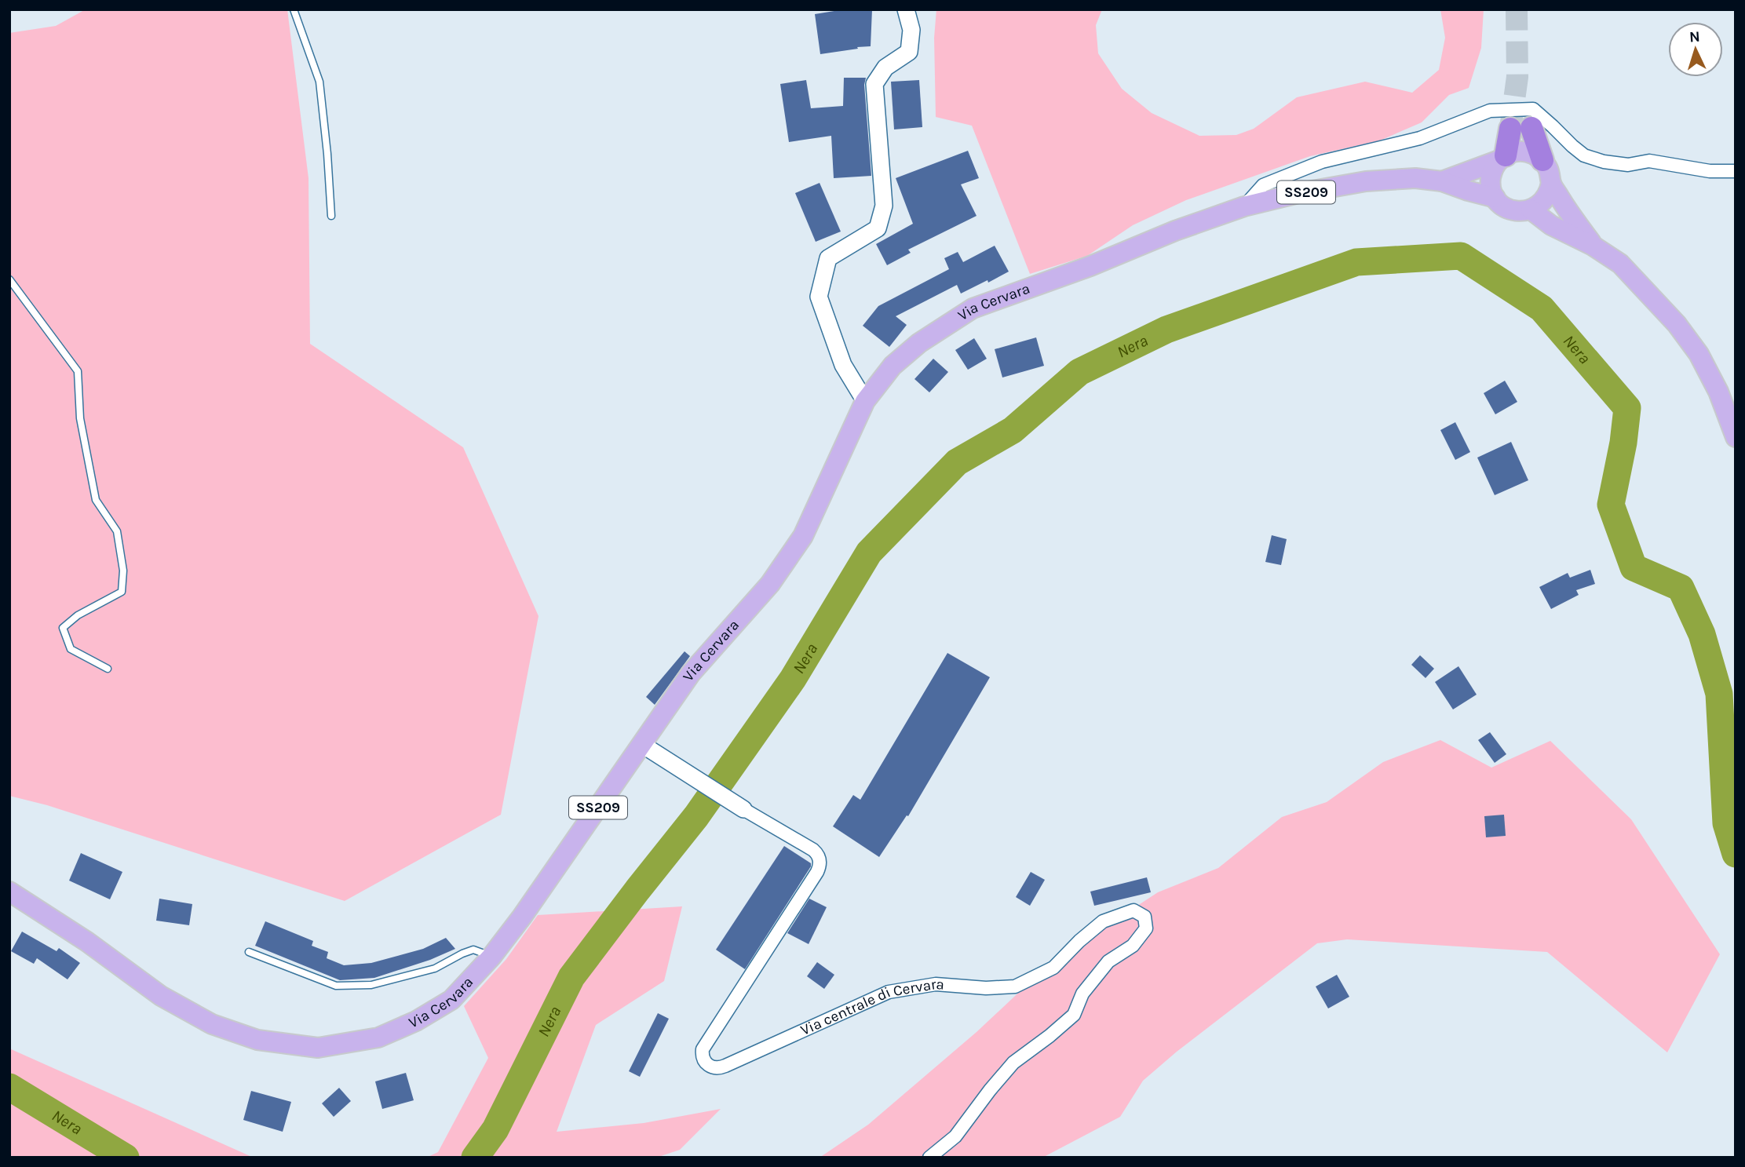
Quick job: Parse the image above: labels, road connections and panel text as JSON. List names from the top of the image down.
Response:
{
  "streets": {
    "main road": ["SS209", "Via Cervara"],
    "street": ["Via centrale di Cervara"]
  },
  "crossings": [
    ["SS209", "Via Cervara"],
    ["Via Cervara", "Via centrale di Cervara"]
  ],
  "water": ["Nera"],
  "north": "top"
}
